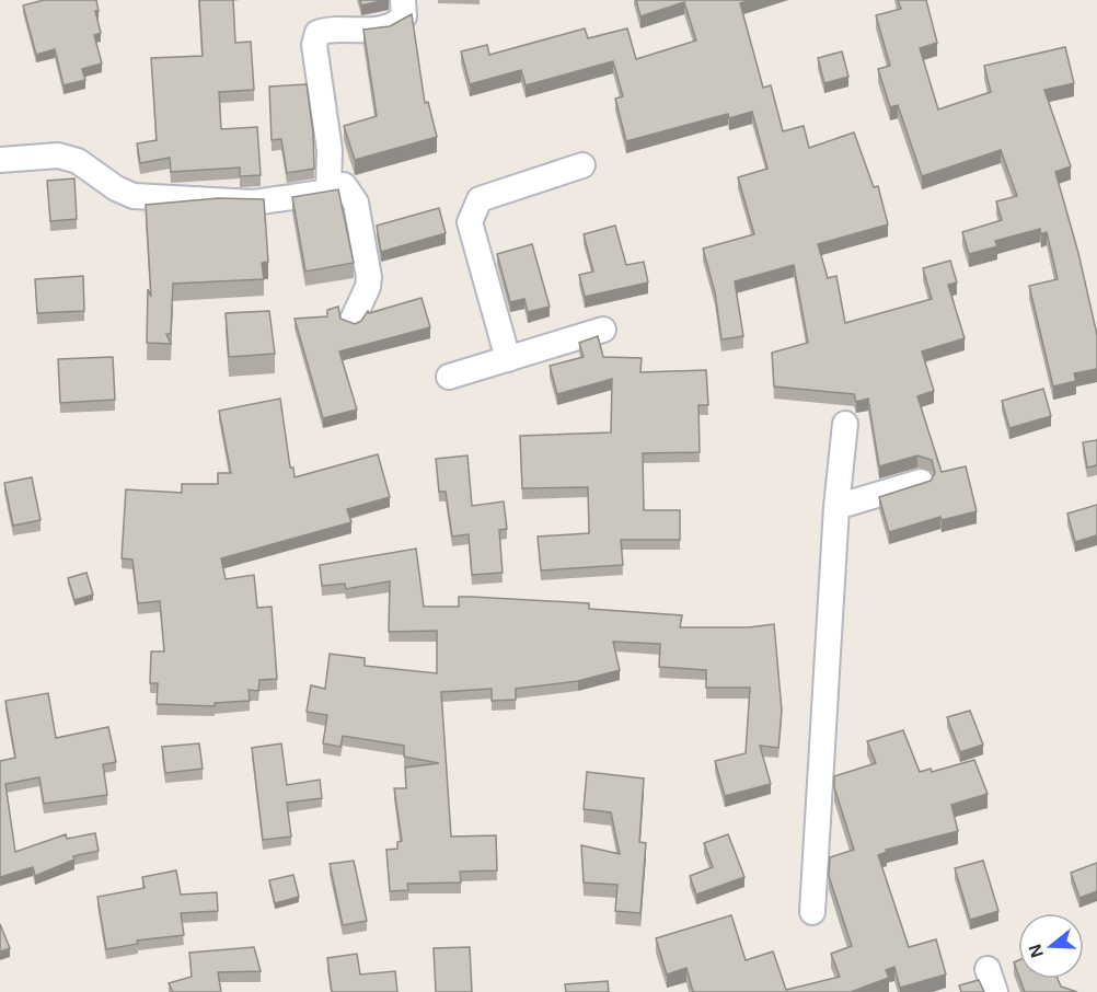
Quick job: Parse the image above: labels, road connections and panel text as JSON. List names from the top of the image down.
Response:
{
  "north": "left"
}
